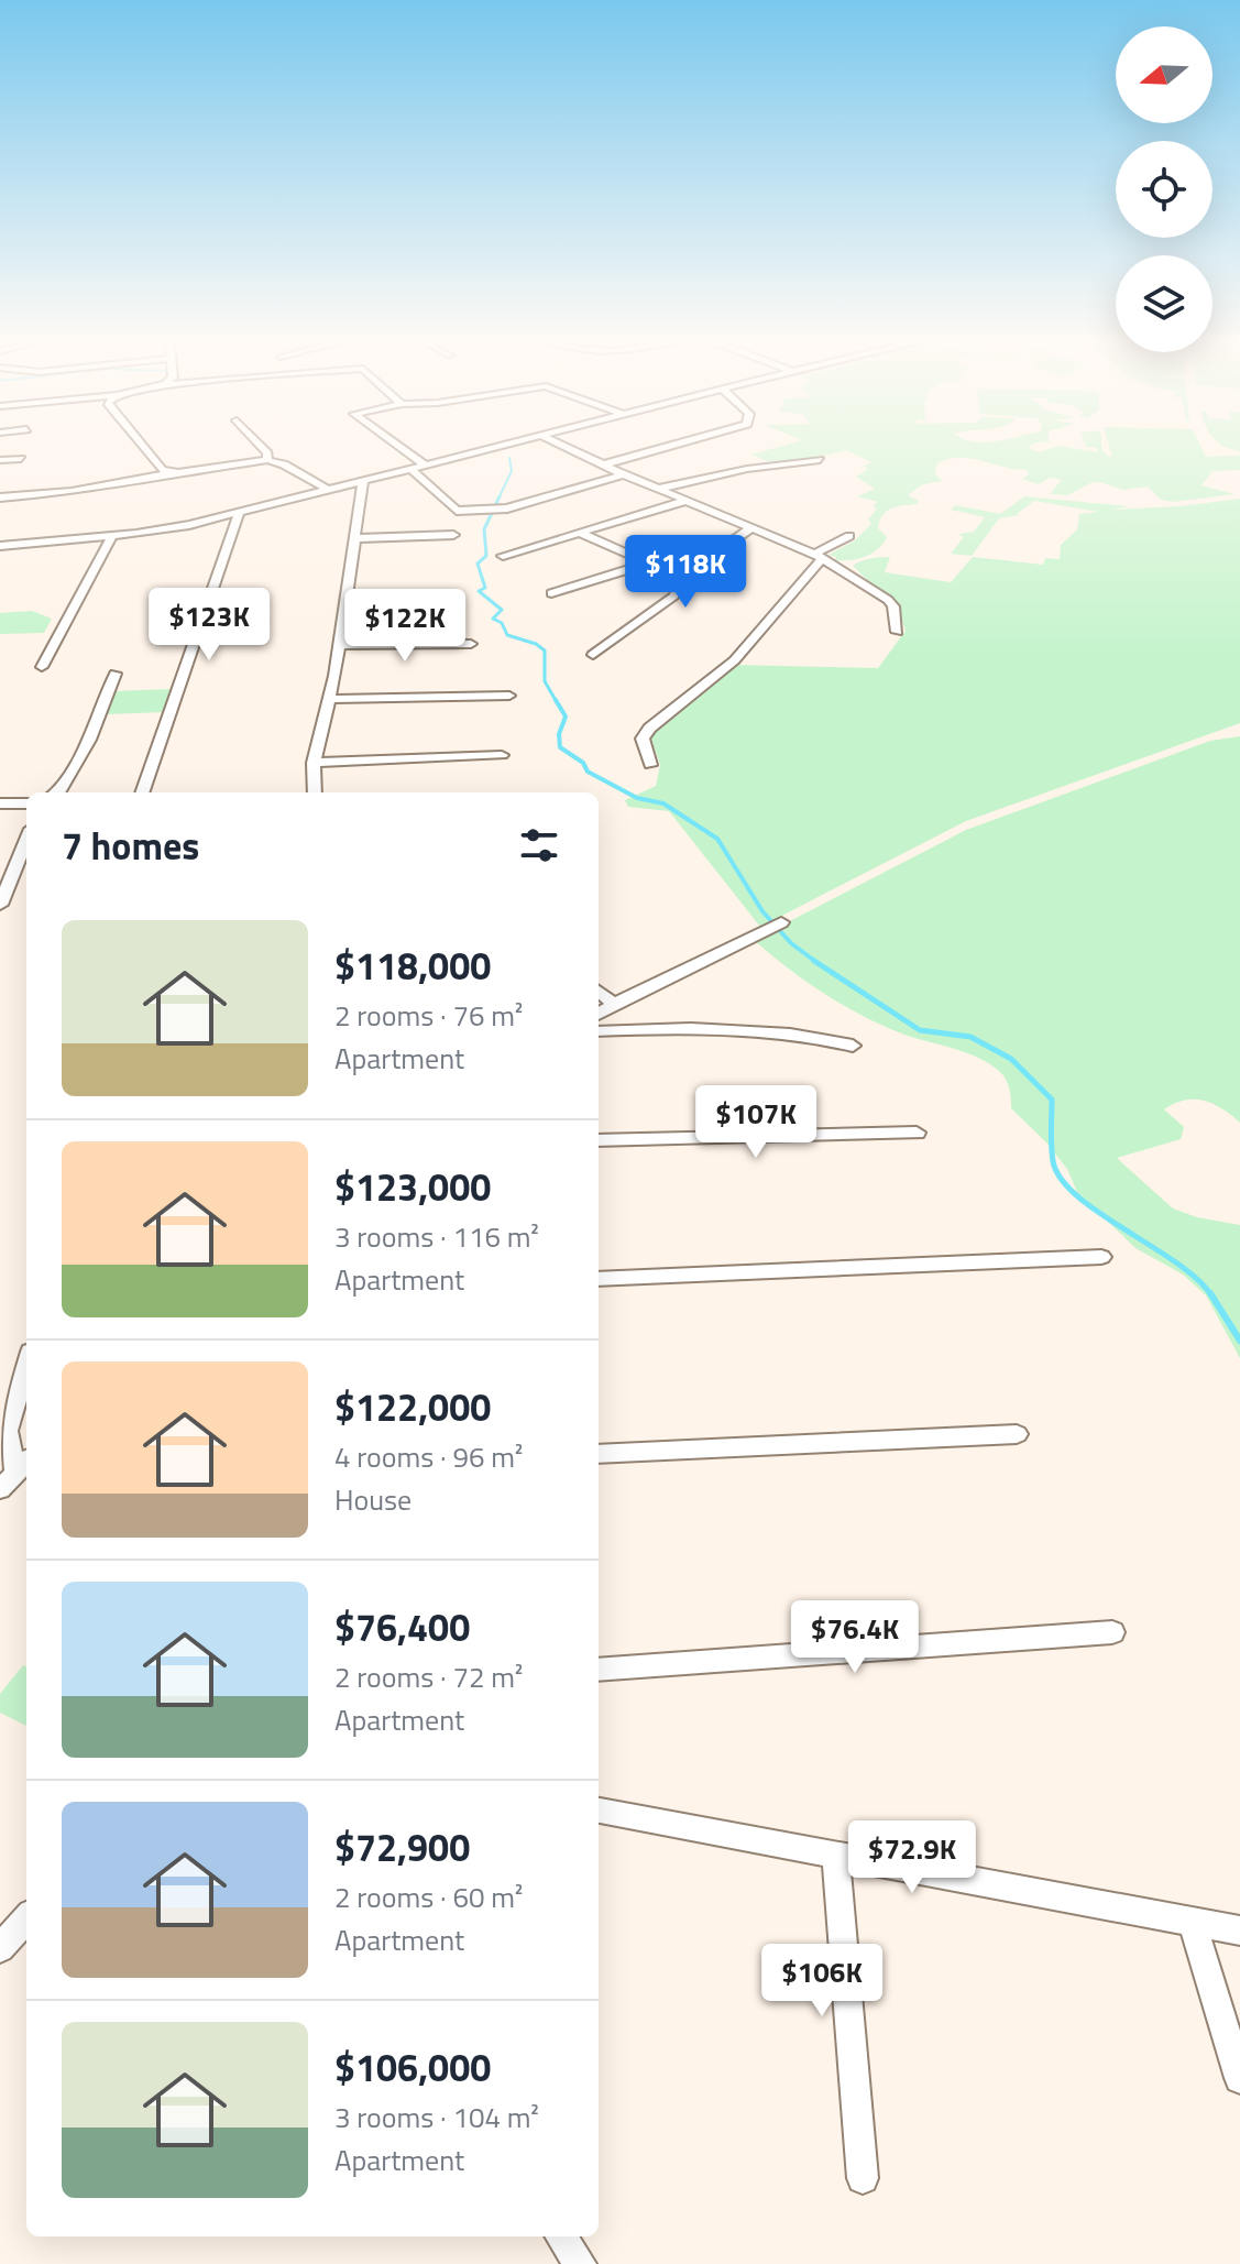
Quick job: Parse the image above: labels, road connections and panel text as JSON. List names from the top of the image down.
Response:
{
  "north": "left",
  "page": {
    "price": [
      "$118K",
      "$123K",
      "$122K",
      "$107K",
      "$76.4K",
      "$72.9K",
      "$106K"
    ],
    "heading": "7 homes",
    "list": [
      {
        "name": "$118,000",
        "note": "2 rooms · 76 m² · Apartment"
      },
      {
        "name": "$123,000",
        "note": "3 rooms · 116 m² · Apartment"
      },
      {
        "name": "$122,000",
        "note": "4 rooms · 96 m² · House"
      },
      {
        "name": "$76,400",
        "note": "2 rooms · 72 m² · Apartment"
      },
      {
        "name": "$72,900",
        "note": "2 rooms · 60 m² · Apartment"
      },
      {
        "name": "$106,000",
        "note": "3 rooms · 104 m² · Apartment"
      }
    ]
  }
}
